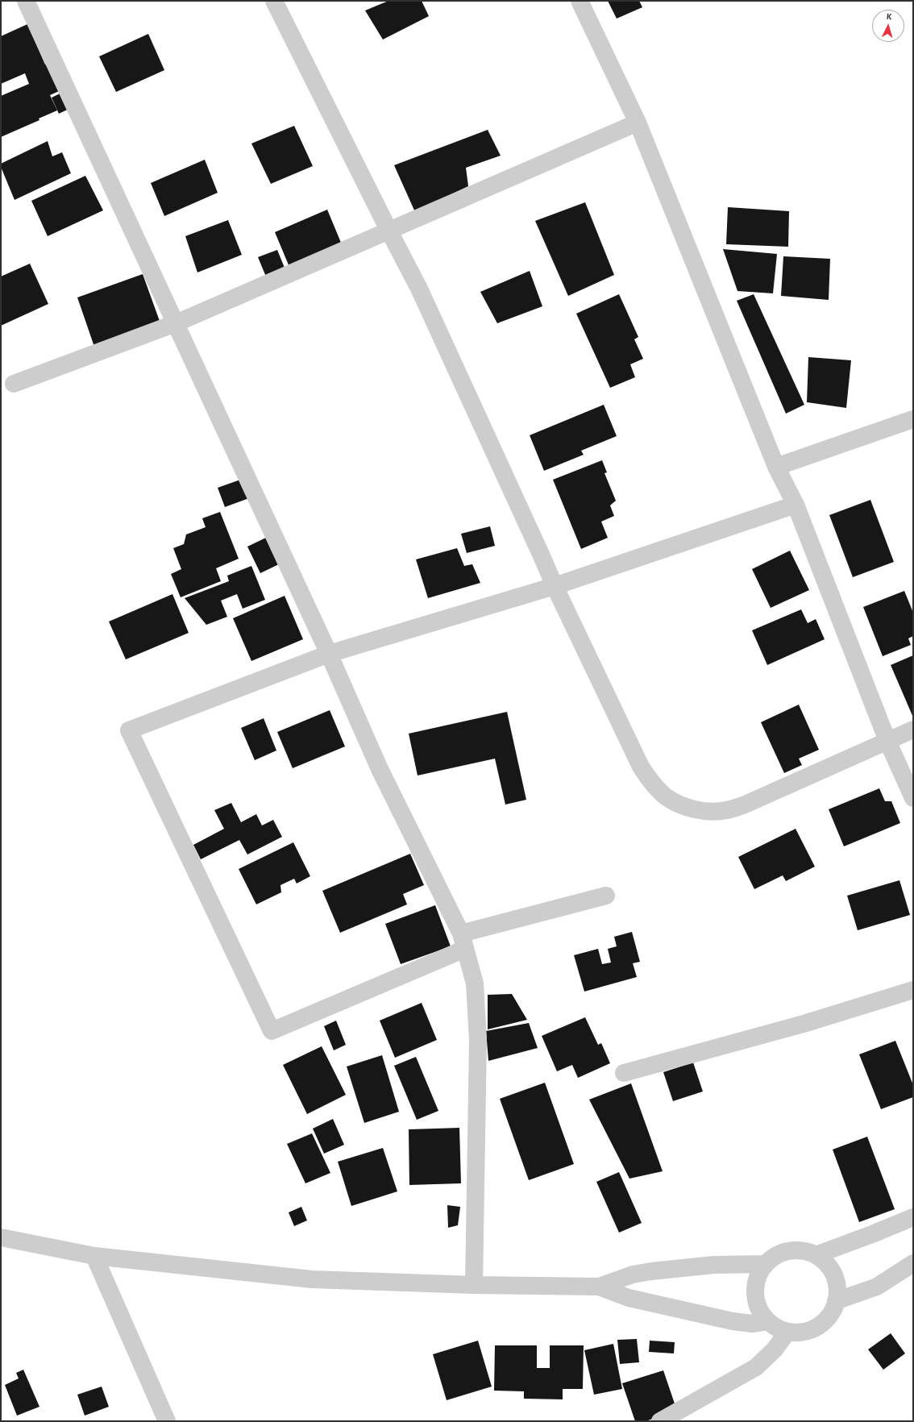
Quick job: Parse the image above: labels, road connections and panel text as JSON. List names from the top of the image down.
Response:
{
  "north": "top"
}
